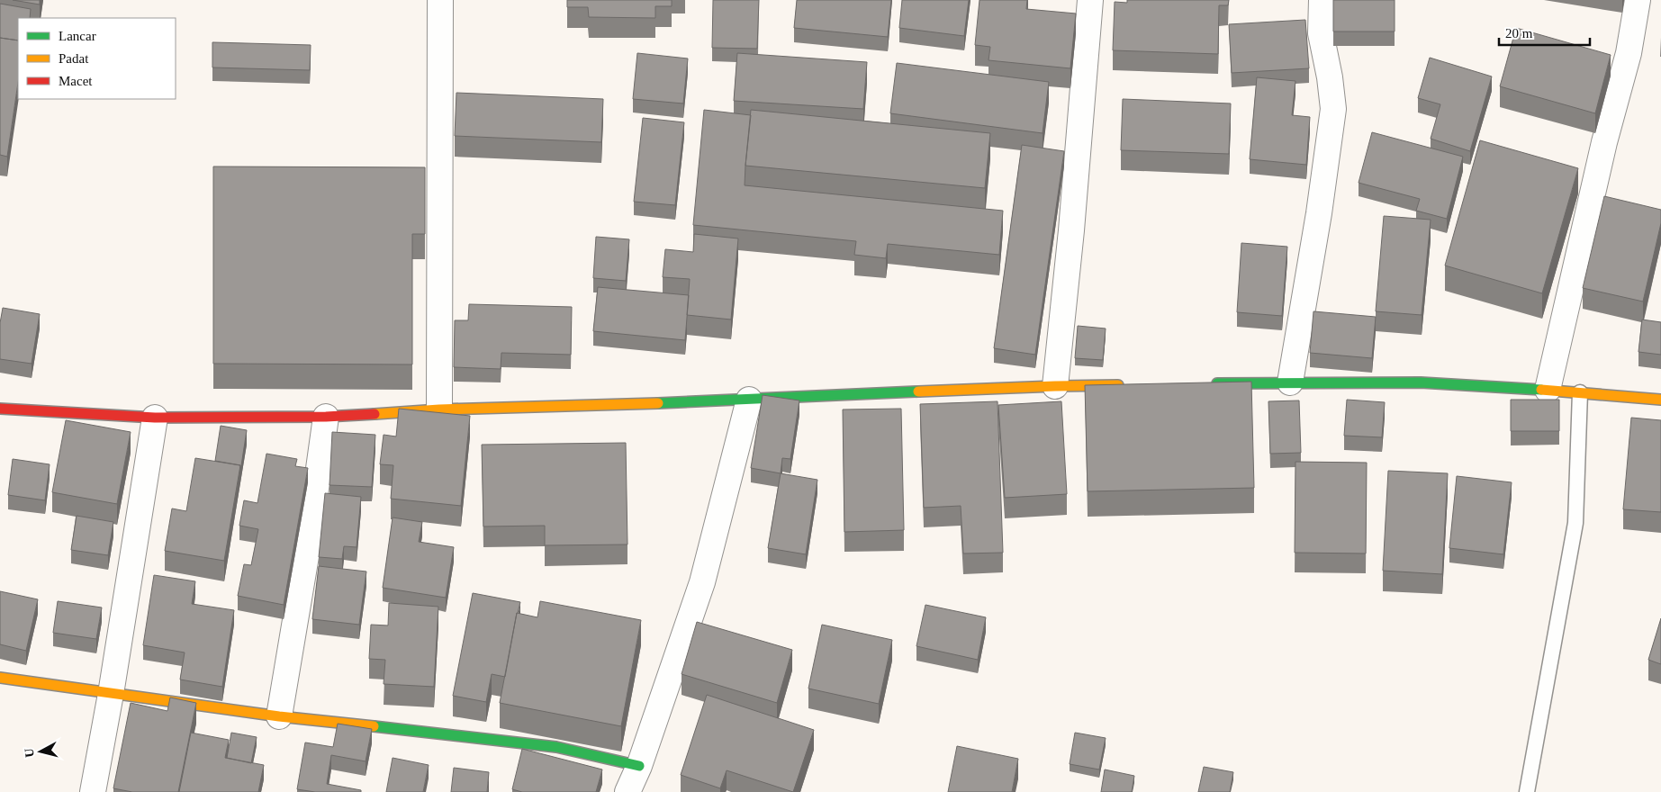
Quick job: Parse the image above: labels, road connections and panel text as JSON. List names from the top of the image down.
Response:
{
  "legend": ["Lancar", "Padat", "Macet"],
  "scale_bar": "20 m",
  "north": "left"
}
